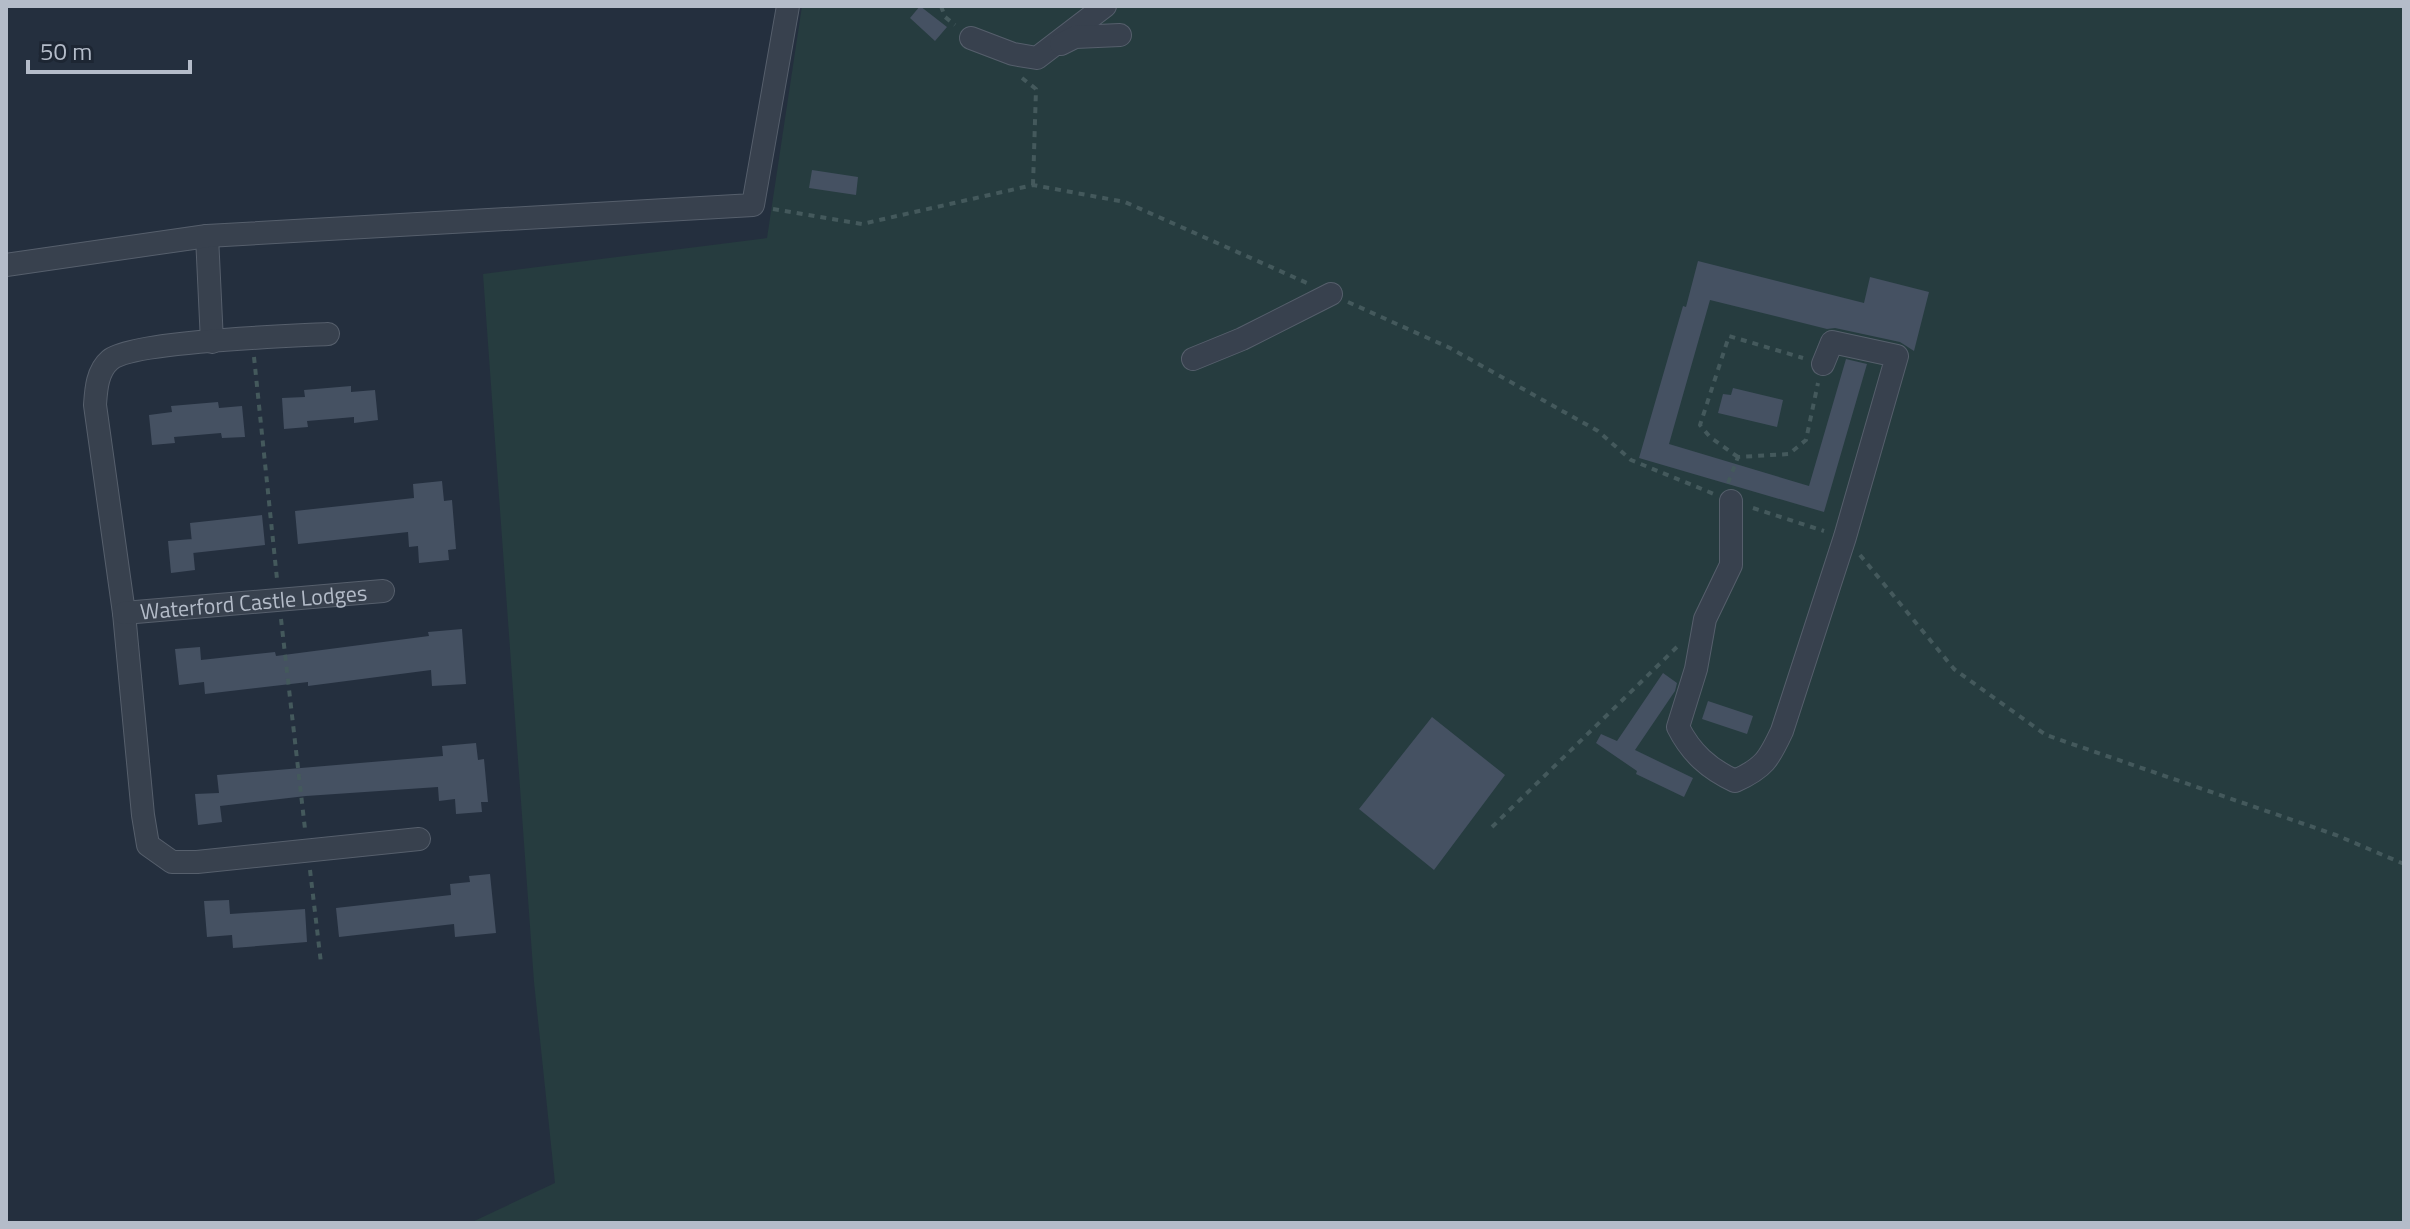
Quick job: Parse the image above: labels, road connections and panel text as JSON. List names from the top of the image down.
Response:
{
  "streets": {
    "street": ["Waterford Castle Lodges"]
  },
  "scale_bar": "50 m"
}
